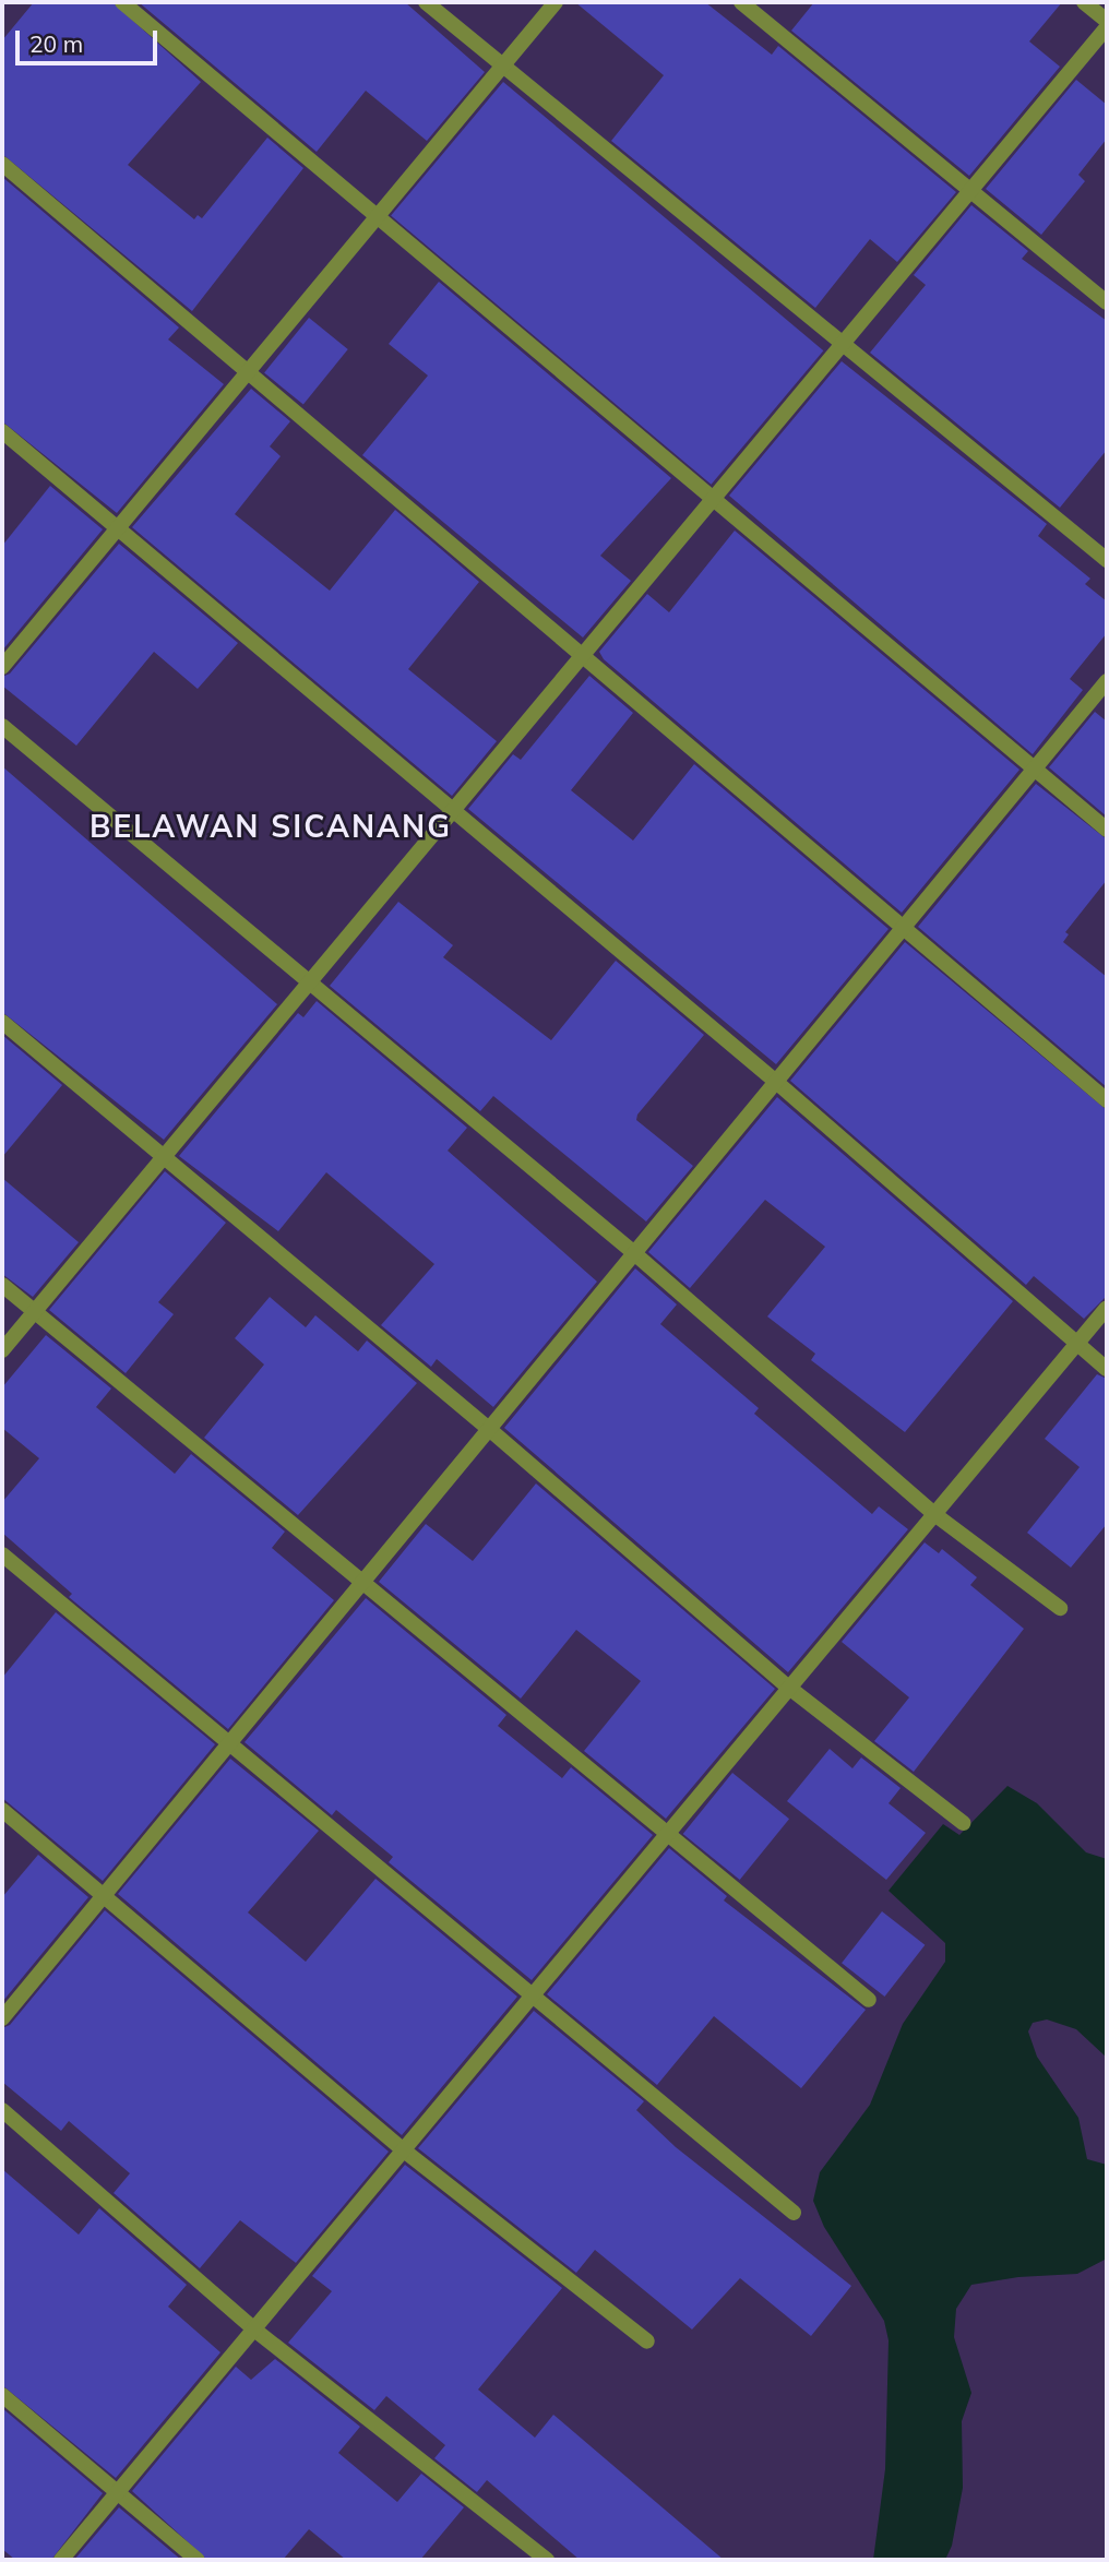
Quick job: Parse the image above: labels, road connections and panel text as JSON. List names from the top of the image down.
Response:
{
  "districts": ["BELAWAN SICANANG"],
  "scale_bar": "20 m"
}
